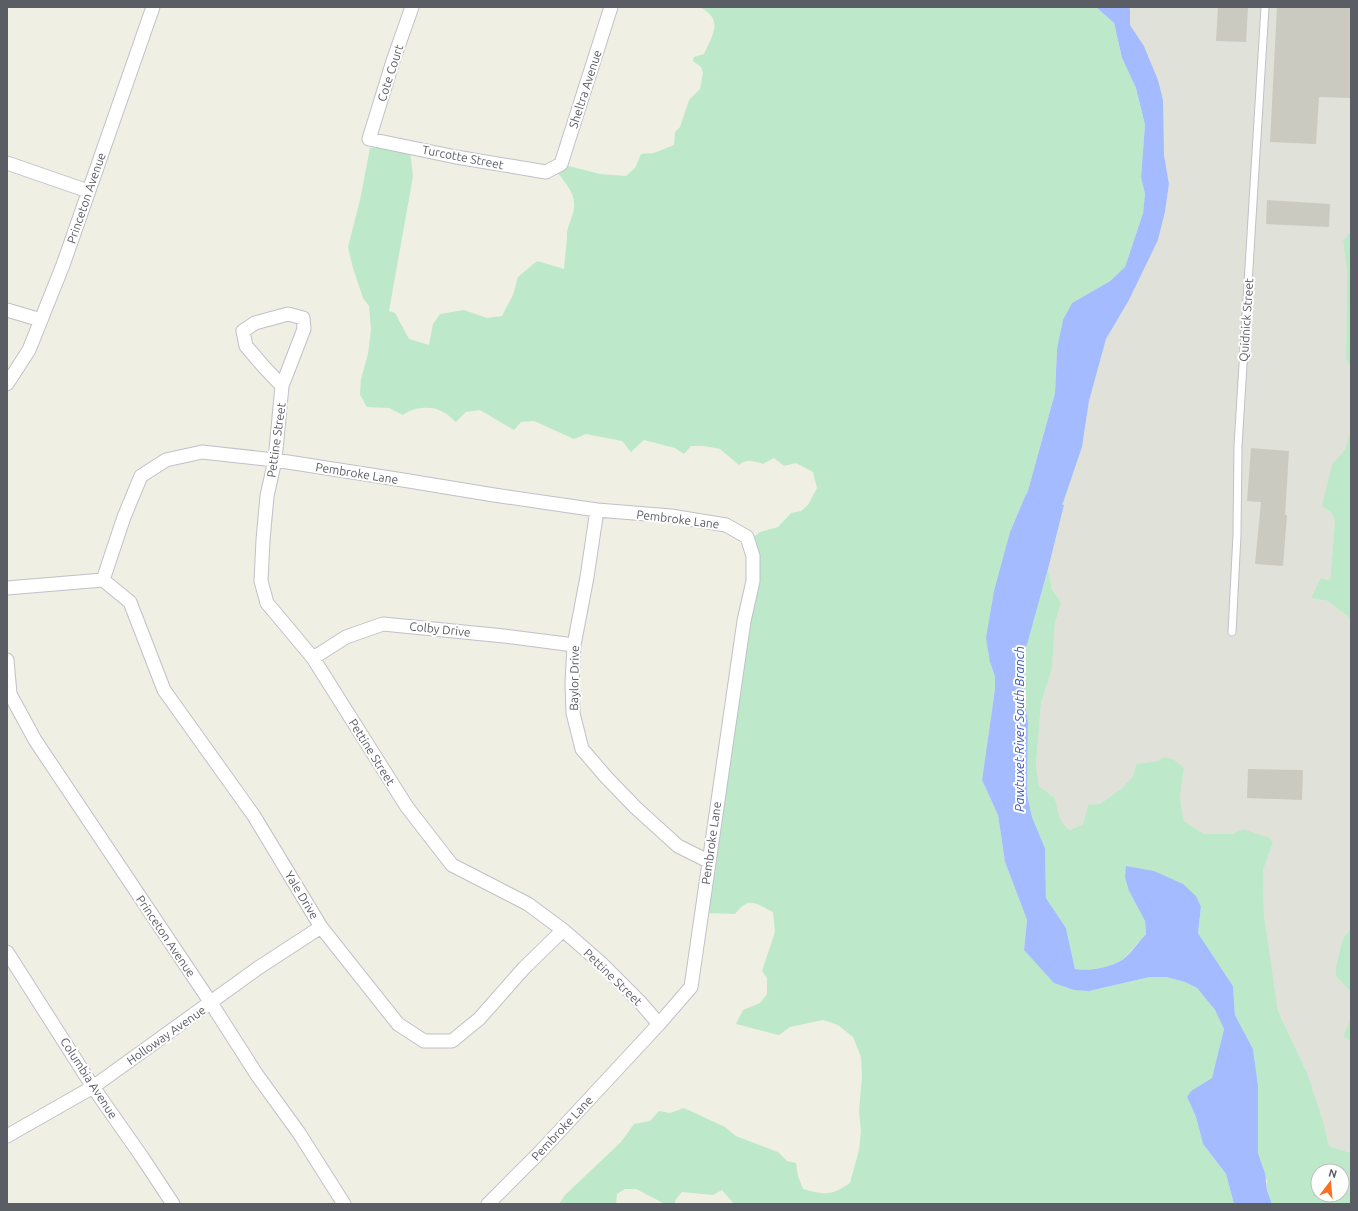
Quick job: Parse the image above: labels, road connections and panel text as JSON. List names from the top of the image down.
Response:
{
  "streets": {
    "street": [
      "Cote Court",
      "Sheltra Avenue",
      "Turcotte Street",
      "Princeton Avenue",
      "Pettine Street",
      "Pembroke Lane",
      "Colby Drive",
      "Baylor Drive",
      "Yale Drive",
      "Holloway Avenue",
      "Columbia Avenue"
    ],
    "lane": ["Quidnick Street"]
  },
  "crossings": [
    ["Cote Court", "Turcotte Street"],
    ["Sheltra Avenue", "Turcotte Street"],
    ["Princeton Avenue", "Holloway Avenue"],
    ["Pettine Street", "Pembroke Lane"],
    ["Pettine Street", "Colby Drive"],
    ["Pettine Street", "Yale Drive"],
    ["Pembroke Lane", "Baylor Drive"],
    ["Pembroke Lane", "Yale Drive"],
    ["Colby Drive", "Baylor Drive"],
    ["Yale Drive", "Holloway Avenue"],
    ["Holloway Avenue", "Columbia Avenue"]
  ],
  "water": ["Pawtuxet River South Branch"],
  "north": "top"
}
